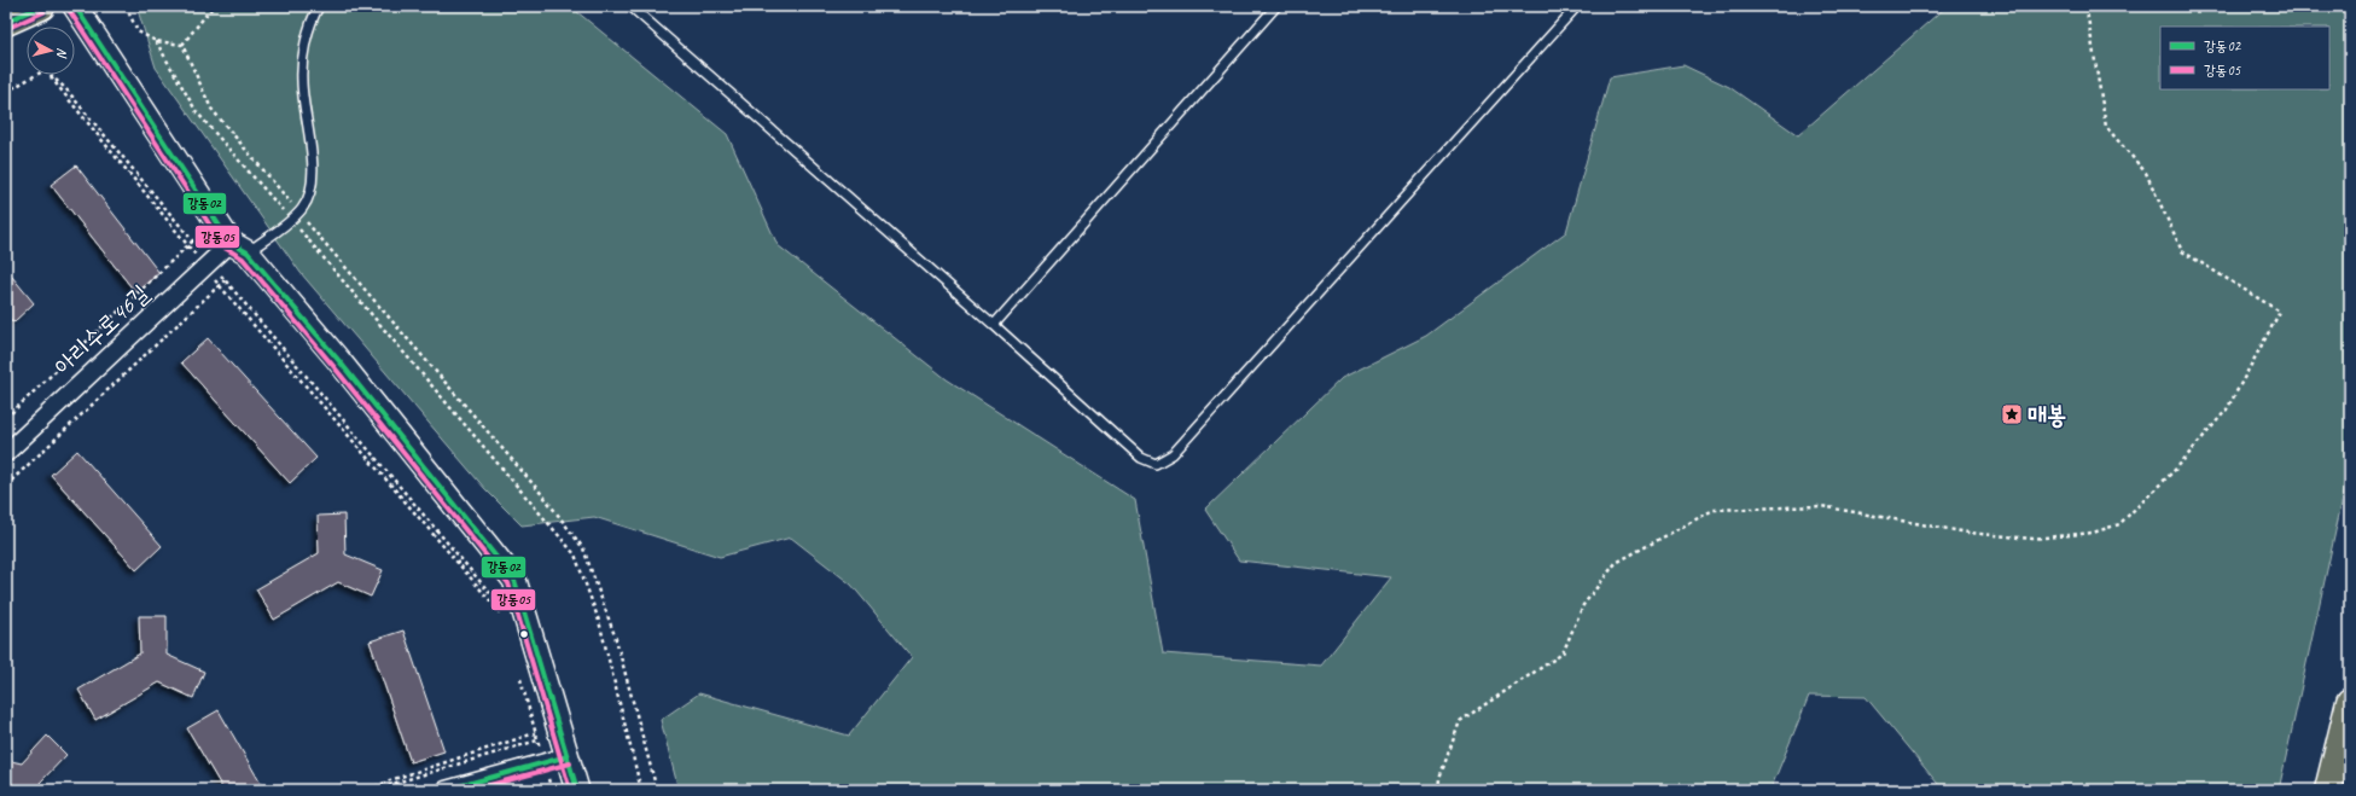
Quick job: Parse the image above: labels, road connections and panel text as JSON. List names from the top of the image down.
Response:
{
  "streets": {
    "street": ["아리수로46길"]
  },
  "places": {
    "place": ["매봉"]
  },
  "lines": ["transit line 강동02", "transit line 강동05"],
  "legend": ["강동02", "강동05"],
  "north": "right"
}
